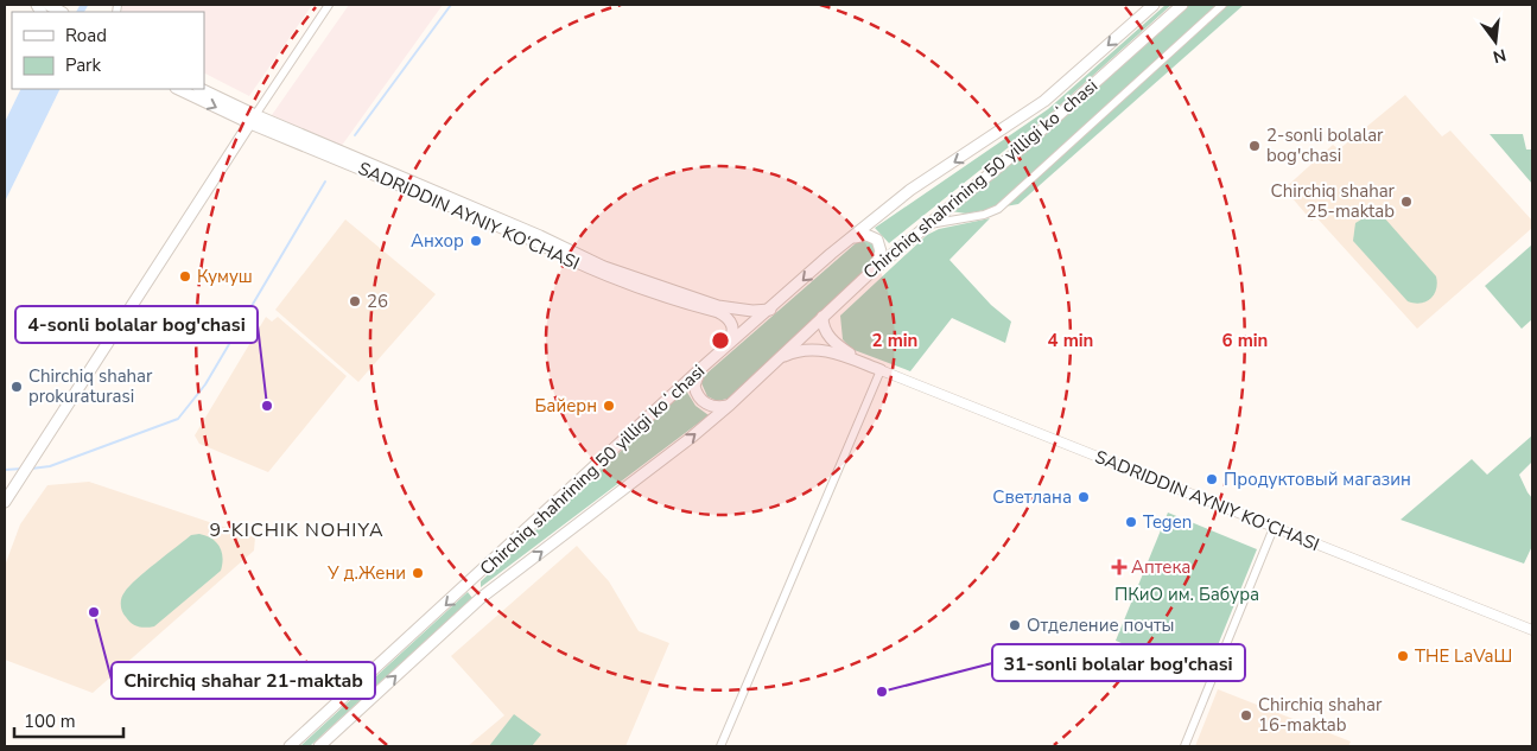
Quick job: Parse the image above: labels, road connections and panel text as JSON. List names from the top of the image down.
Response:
{
  "streets": {
    "main road": ["Chirchiq shahrining 50 yilligi koʻchasi", "SADRIDDIN AYNIY KO‘CHASI"]
  },
  "crossings": [
    ["Chirchiq shahrining 50 yilligi koʻchasi", "SADRIDDIN AYNIY KO‘CHASI"]
  ],
  "districts": ["9-KICHIK NOHIYA"],
  "parks": ["ПКиО им. Бабура"],
  "places": {
    "other": [
      "2-sonli bolalar bog'chasi",
      "Chirchiq shahar 25-maktab",
      "Анхор",
      "Кумуш",
      "26",
      "Chirchiq shahar prokuraturasi",
      "4-sonli bolalar bog'chasi",
      "Байерн",
      "Продуктовый магазин",
      "Светлана",
      "Tegen",
      "У д.Жени",
      "Chirchiq shahar 21-maktab",
      "Отделение почты",
      "THE LaVaШ",
      "31-sonli bolalar bog'chasi",
      "Chirchiq shahar 16-maktab"
    ],
    "health": ["Аптека"]
  },
  "legend": ["Road", "Park"],
  "scale_bar": "100 m",
  "north": "bottom",
  "rings": ["2 min", "4 min", "6 min"]
}
